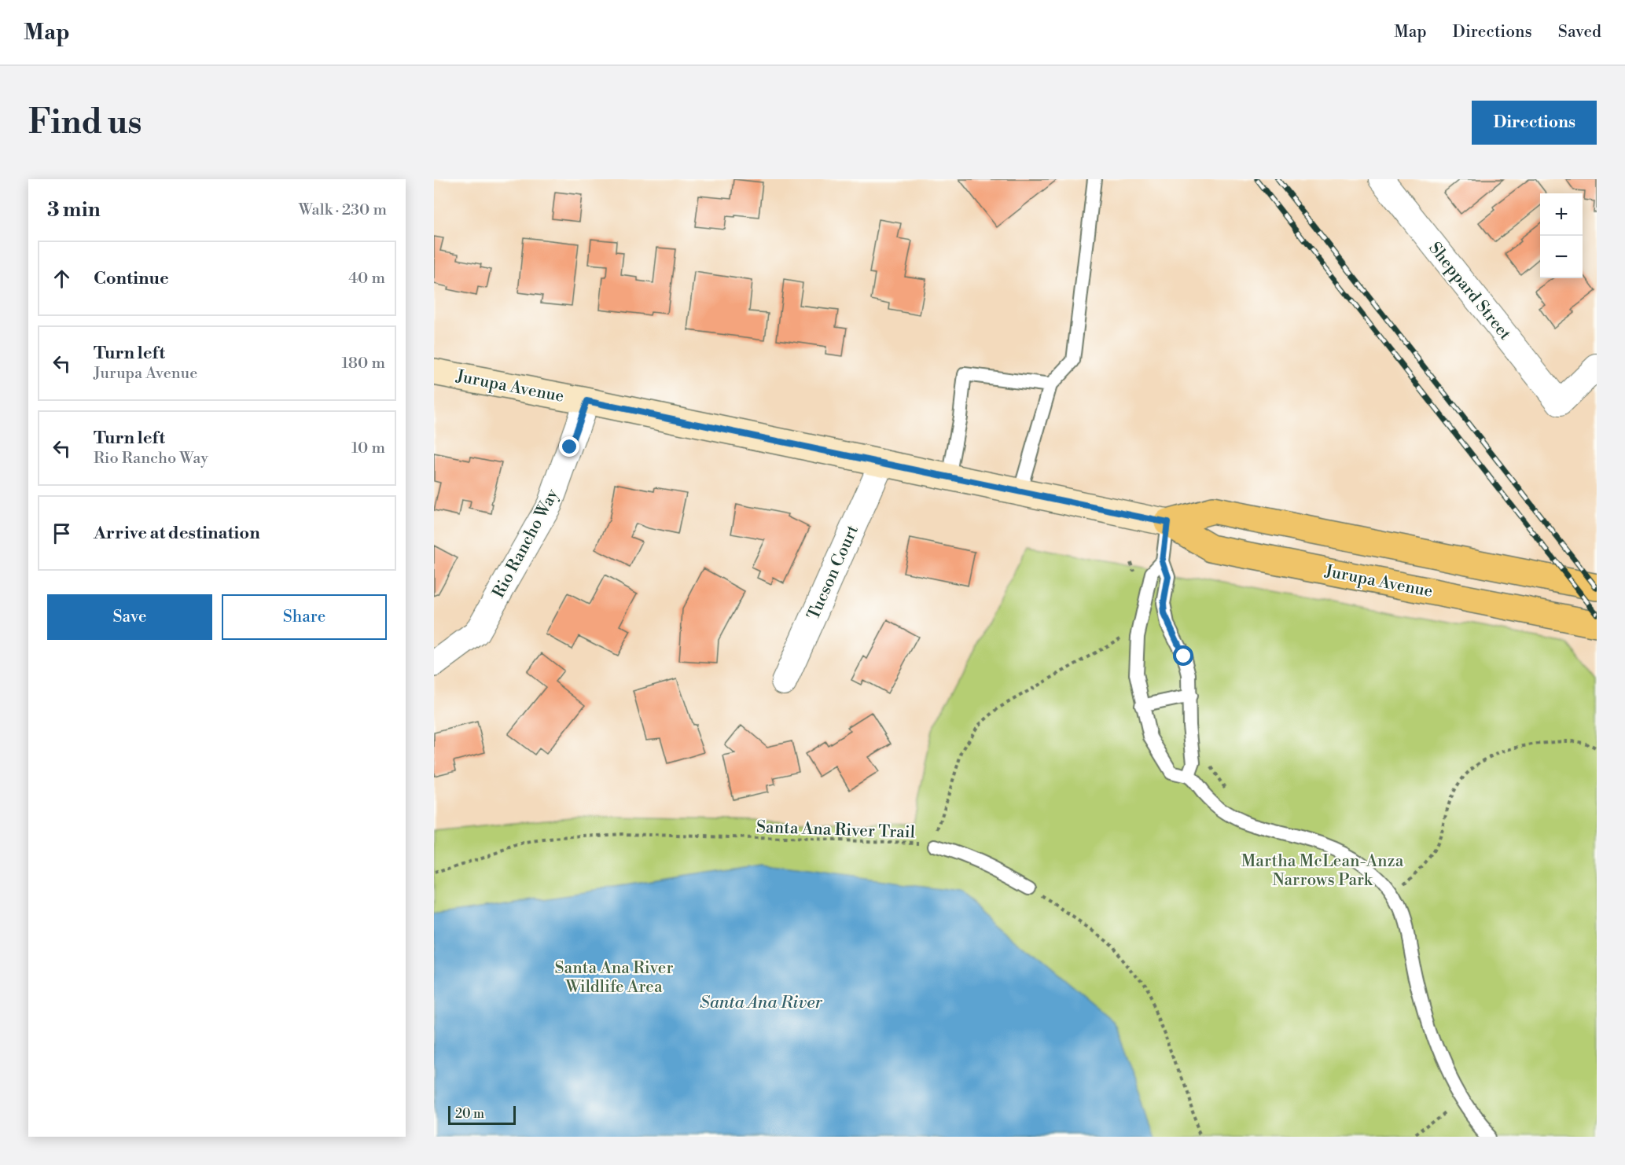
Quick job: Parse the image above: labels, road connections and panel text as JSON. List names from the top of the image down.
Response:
{
  "streets": {
    "main road": ["Jurupa Avenue"],
    "street": ["Sheppard Street", "Rio Rancho Way", "Tucson Court"],
    "path": ["Santa Ana River Trail"]
  },
  "crossings": [
    ["Jurupa Avenue", "Rio Rancho Way"],
    ["Jurupa Avenue", "Tucson Court"]
  ],
  "water": ["Santa Ana River"],
  "parks": ["Martha McLean-Anza Narrows Park", "Santa Ana River Wildlife Area"],
  "scale_bar": "20 m",
  "page": {
    "header": "Map",
    "nav": ["Map", "Directions", "Saved"],
    "buttons": [
      "Directions",
      ["Save", "Share"]
    ],
    "title": "Find us",
    "heading": ["3 min", "Walk · 230 m"],
    "map_buttons": ["+", "−"],
    "list": [
      ["Continue", "40 m"],
      ["Turn left", "Jurupa Avenue", "180 m"],
      ["Turn left", "Rio Rancho Way", "10 m"],
      "Arrive at destination"
    ],
    "scale": "20 m"
  }
}
